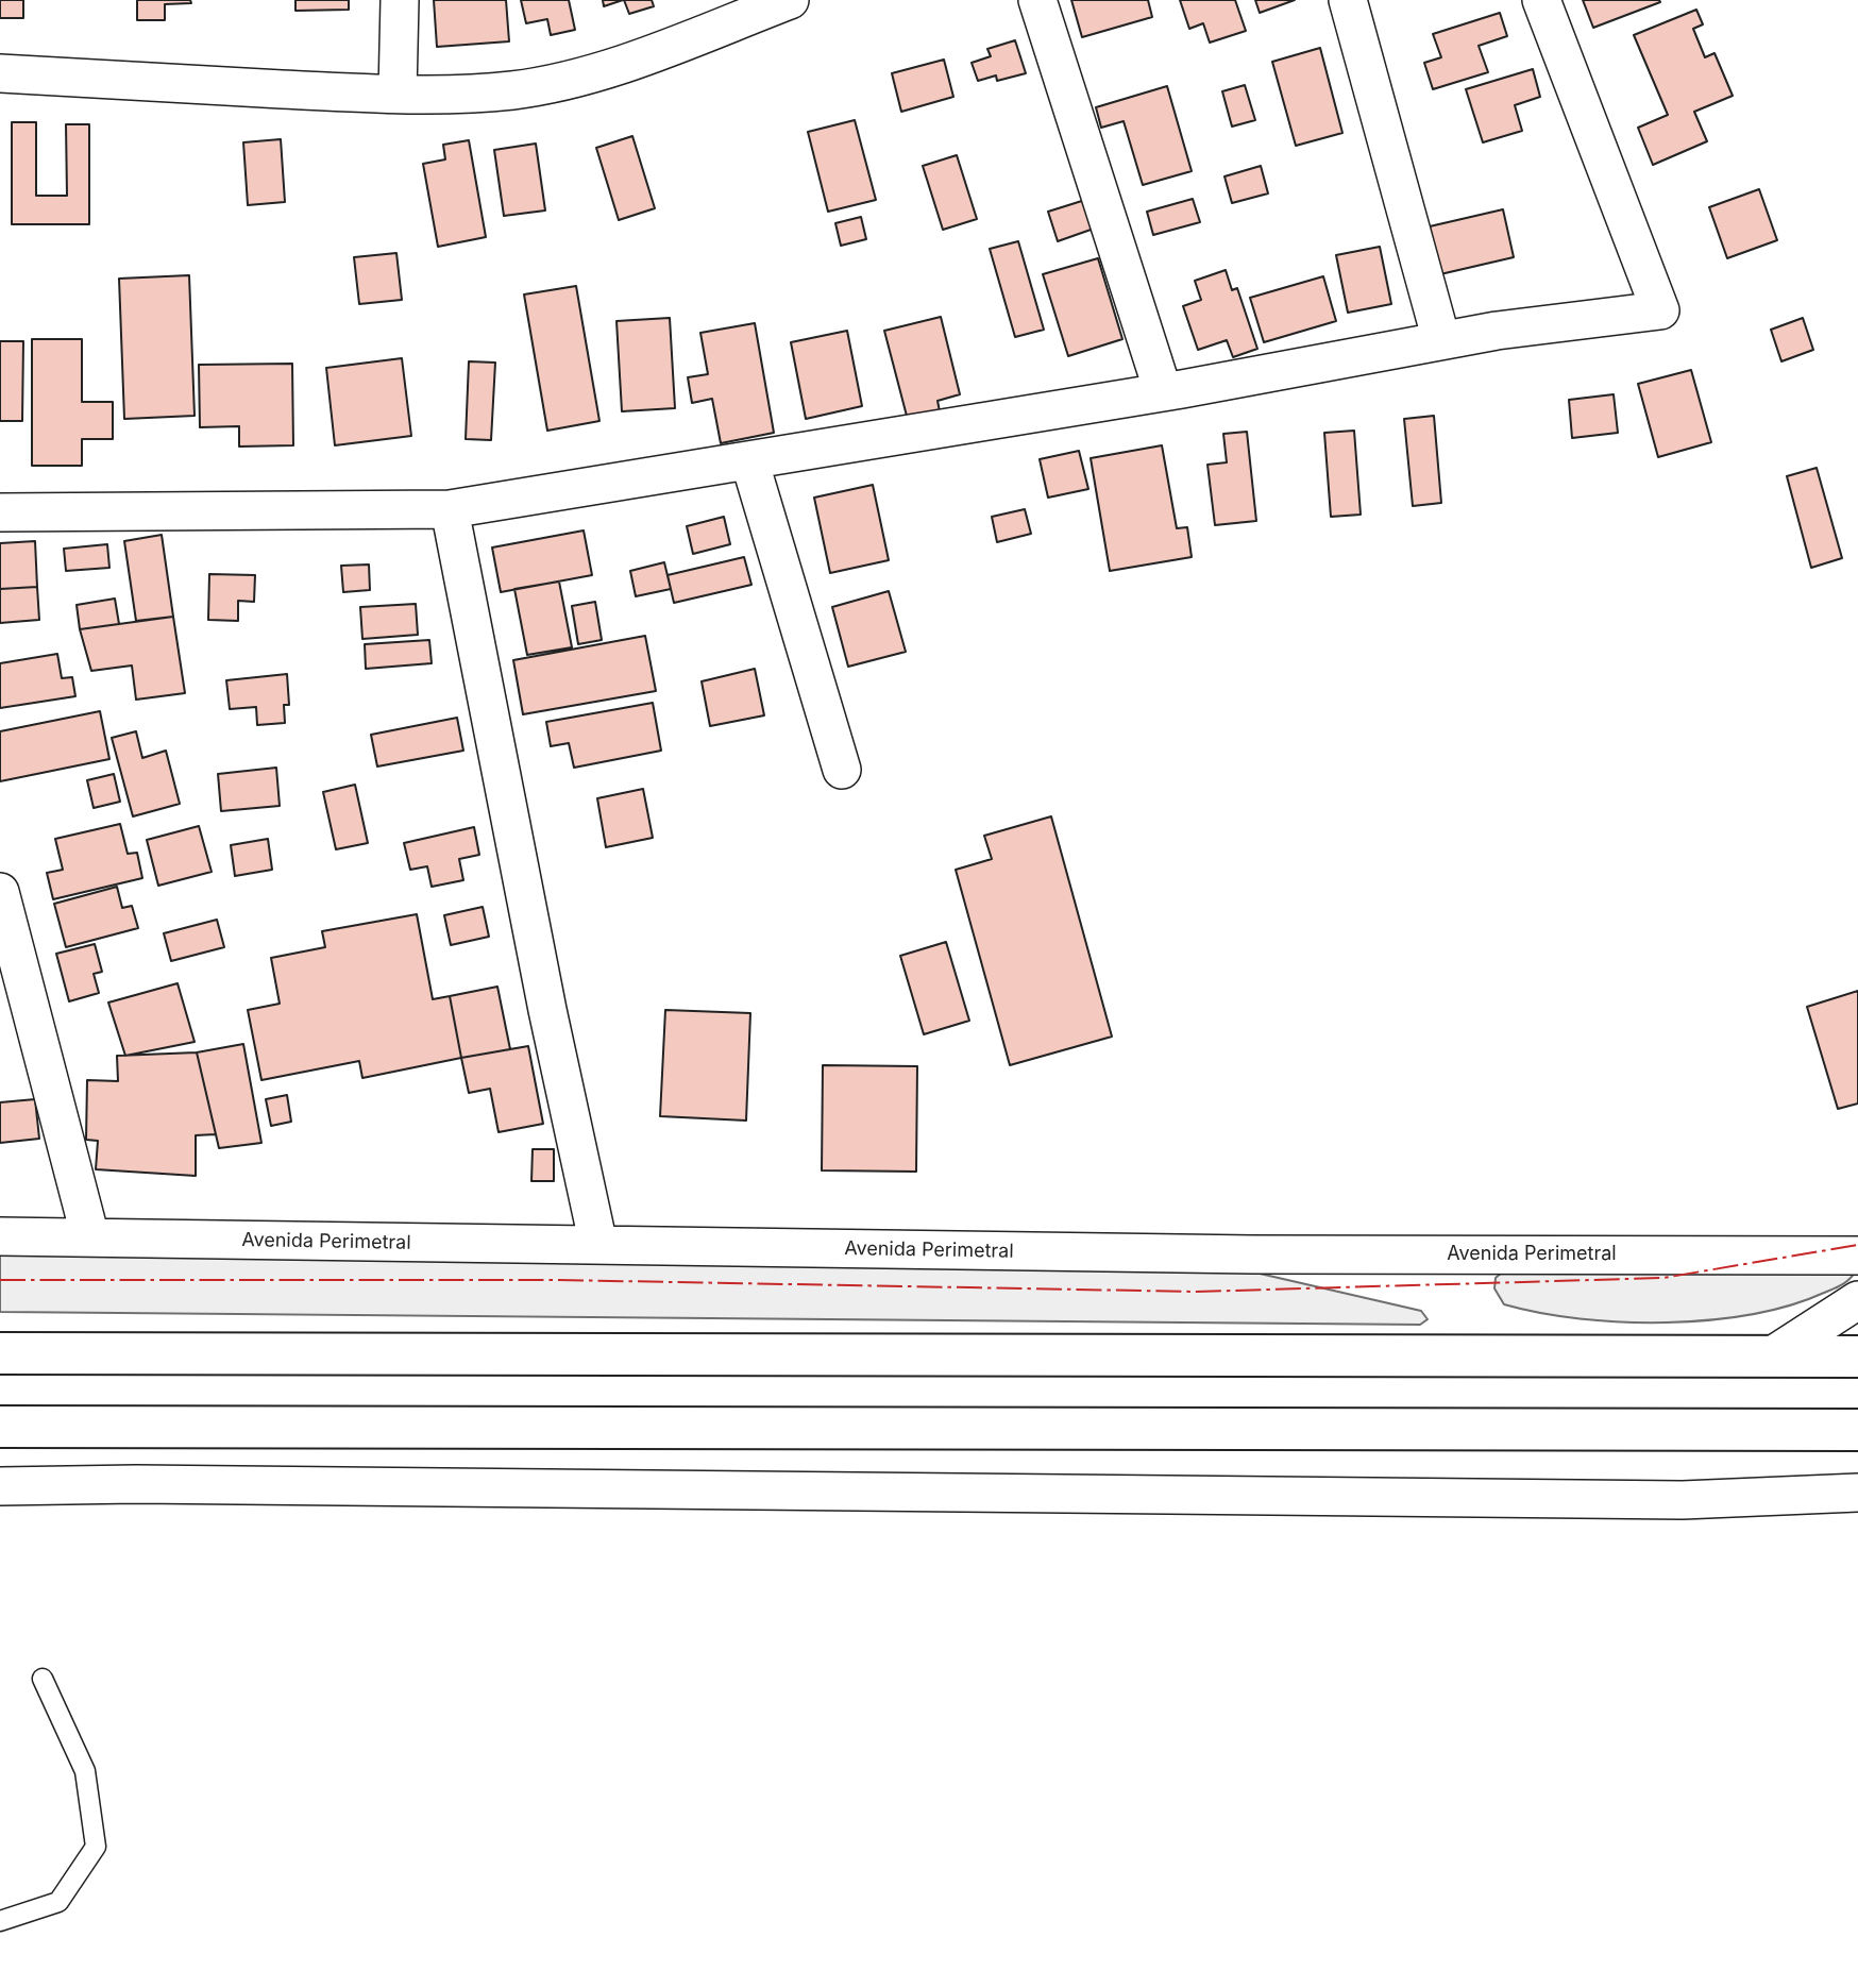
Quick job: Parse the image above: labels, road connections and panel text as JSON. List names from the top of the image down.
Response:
{
  "streets": {
    "street": ["Avenida Perimetral"]
  }
}
